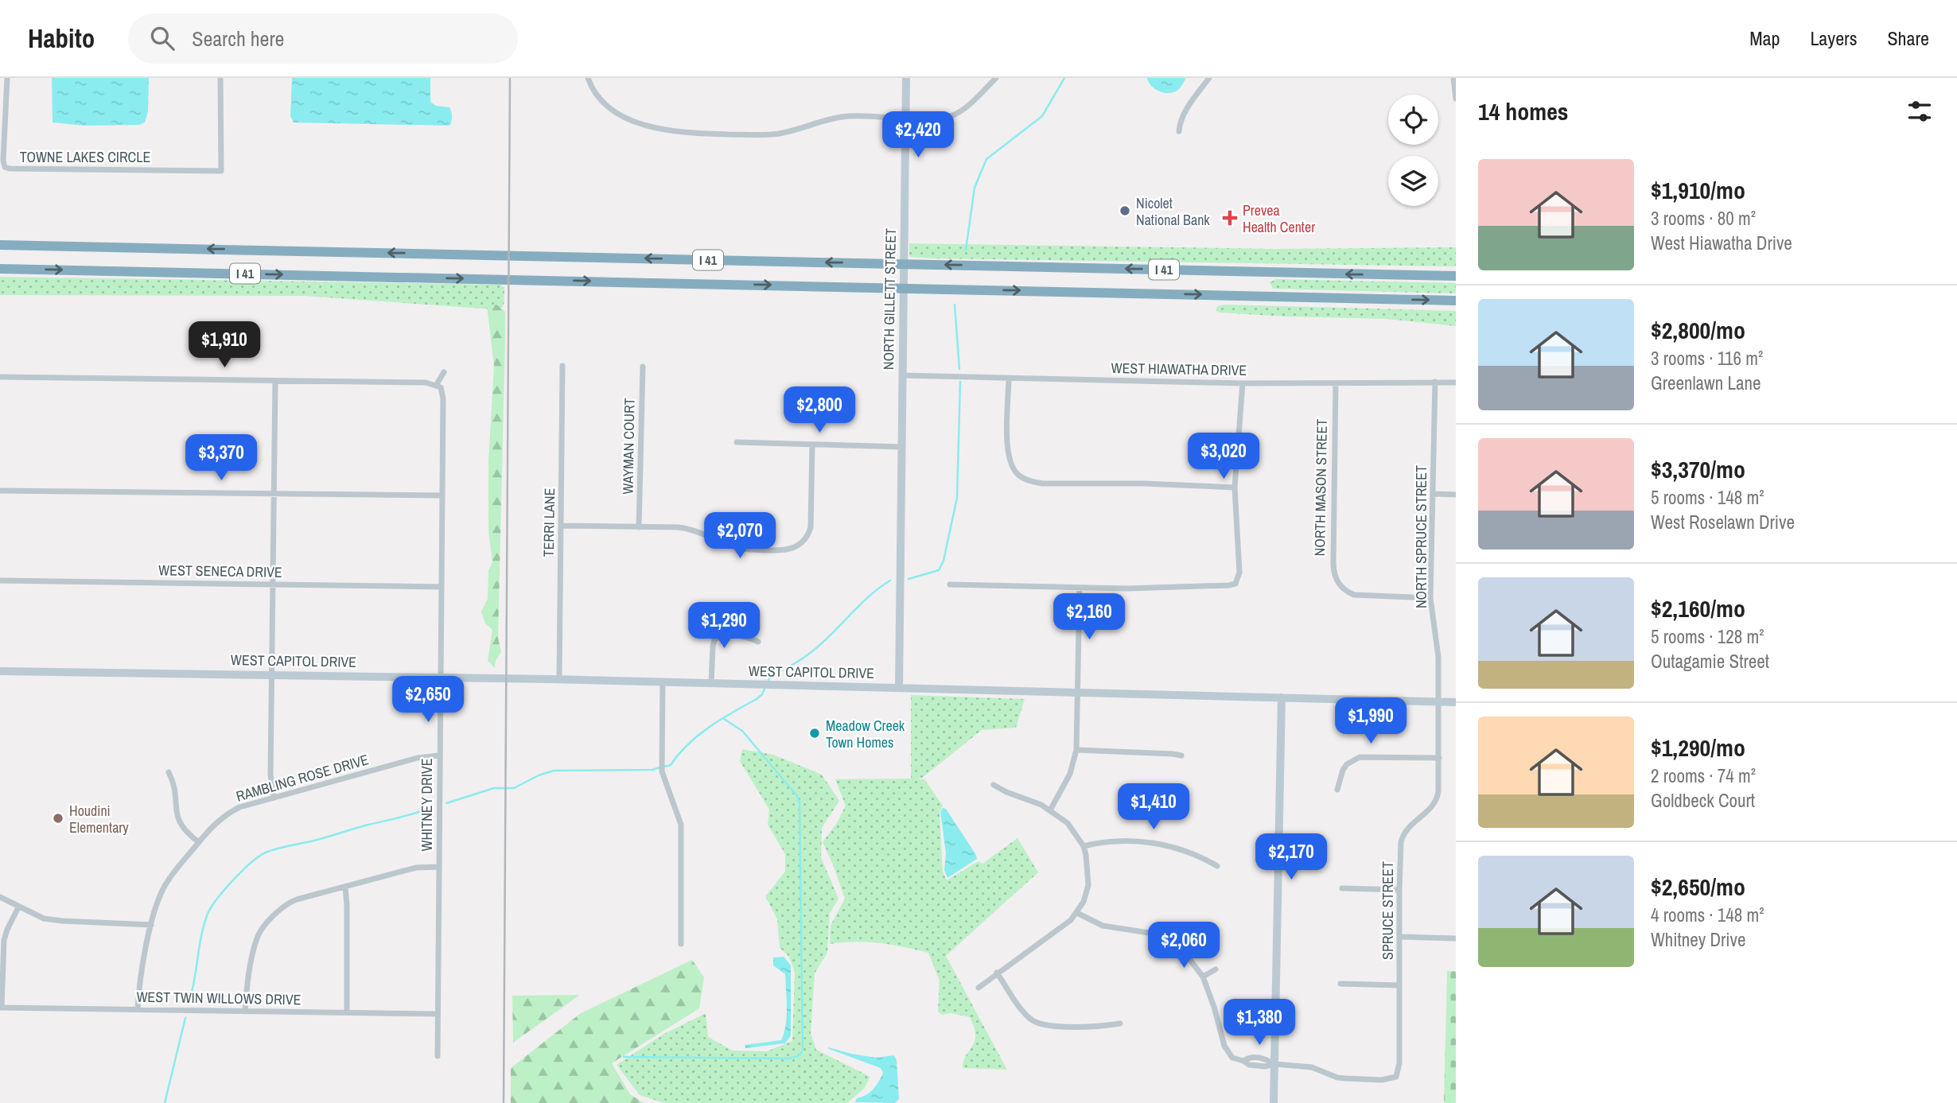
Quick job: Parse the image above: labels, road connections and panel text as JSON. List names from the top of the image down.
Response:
{
  "streets": {
    "highway": ["I 41"],
    "street": [
      "TOWNE LAKES CIRCLE",
      "NORTH GILLETT STREET",
      "WEST HIAWATHA DRIVE",
      "WAYMAN COURT",
      "NORTH MASON STREET",
      "TERRI LANE",
      "NORTH SPRUCE STREET",
      "WEST SENECA DRIVE",
      "WEST CAPITOL DRIVE",
      "RAMBLING ROSE DRIVE",
      "WHITNEY DRIVE",
      "SPRUCE STREET",
      "WEST TWIN WILLOWS DRIVE"
    ]
  },
  "crossings": [
    ["NORTH GILLETT STREET", "WEST HIAWATHA DRIVE"],
    ["NORTH GILLETT STREET", "WEST CAPITOL DRIVE"],
    ["WEST HIAWATHA DRIVE", "NORTH MASON STREET"],
    ["WEST HIAWATHA DRIVE", "NORTH SPRUCE STREET"],
    ["NORTH MASON STREET", "NORTH SPRUCE STREET"],
    ["TERRI LANE", "WEST CAPITOL DRIVE"],
    ["NORTH SPRUCE STREET", "WEST CAPITOL DRIVE"],
    ["NORTH SPRUCE STREET", "SPRUCE STREET"],
    ["WEST SENECA DRIVE", "WHITNEY DRIVE"],
    ["WEST CAPITOL DRIVE", "WHITNEY DRIVE"],
    ["RAMBLING ROSE DRIVE", "WHITNEY DRIVE"],
    ["RAMBLING ROSE DRIVE", "WEST TWIN WILLOWS DRIVE"],
    ["WHITNEY DRIVE", "WEST TWIN WILLOWS DRIVE"]
  ],
  "places": {
    "other": ["Nicolet National Bank", "Meadow Creek Town Homes", "Houdini Elementary"],
    "health": ["Prevea Health Center"]
  },
  "page": {
    "header": "Habito",
    "search": "Search here",
    "nav": ["Map", "Layers", "Share"],
    "heading": "14 homes",
    "price": [
      "$2,420",
      "$1,910",
      "$2,800",
      "$3,020",
      "$3,370",
      "$2,070",
      "$2,160",
      "$1,290",
      "$2,650",
      "$1,990",
      "$1,410",
      "$2,170",
      "$2,060",
      "$1,380"
    ],
    "list": [
      {
        "name": "$1,910/mo",
        "note": "3 rooms · 80 m² · West Hiawatha Drive"
      },
      {
        "name": "$2,800/mo",
        "note": "3 rooms · 116 m² · Greenlawn Lane"
      },
      {
        "name": "$3,370/mo",
        "note": "5 rooms · 148 m² · West Roselawn Drive"
      },
      {
        "name": "$2,160/mo",
        "note": "5 rooms · 128 m² · Outagamie Street"
      },
      {
        "name": "$1,290/mo",
        "note": "2 rooms · 74 m² · Goldbeck Court"
      },
      {
        "name": "$2,650/mo",
        "note": "4 rooms · 148 m² · Whitney Drive"
      }
    ]
  }
}
